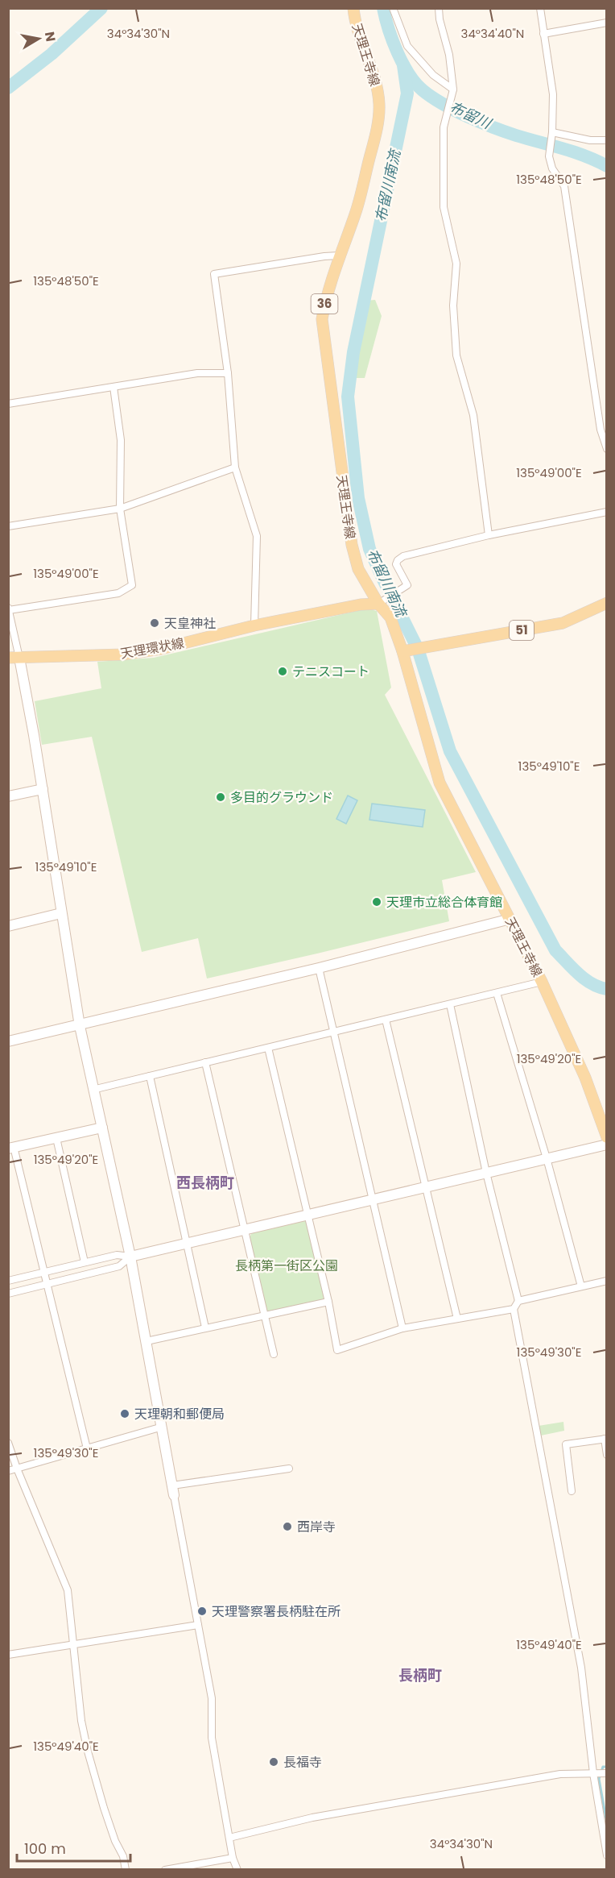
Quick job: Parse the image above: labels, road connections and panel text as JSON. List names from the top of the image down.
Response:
{
  "streets": {
    "main road": [
      "天理王寺線",
      "36",
      "51",
      "天理環状線"
    ]
  },
  "crossings": [
    ["天理王寺線", "51"],
    ["天理王寺線", "天理環状線"]
  ],
  "districts": ["西長柄町", "長柄町"],
  "water": ["布留川", "布留川南流"],
  "parks": ["長柄第一街区公園"],
  "places": [
    "天皇神社",
    "テニスコート",
    "多目的グラウンド",
    "天理市立総合体育館",
    "天理朝和郵便局",
    "西岸寺",
    "天理警察署長柄駐在所",
    "長福寺"
  ],
  "scale_bar": "100 m",
  "north": "right",
  "coordinates": [
    "34°34'30\"N",
    "34°34'40\"N",
    "135°48'50\"E",
    "135°49'00\"E",
    "135°49'10\"E",
    "135°49'20\"E",
    "135°49'30\"E",
    "135°49'40\"E"
  ]
}
